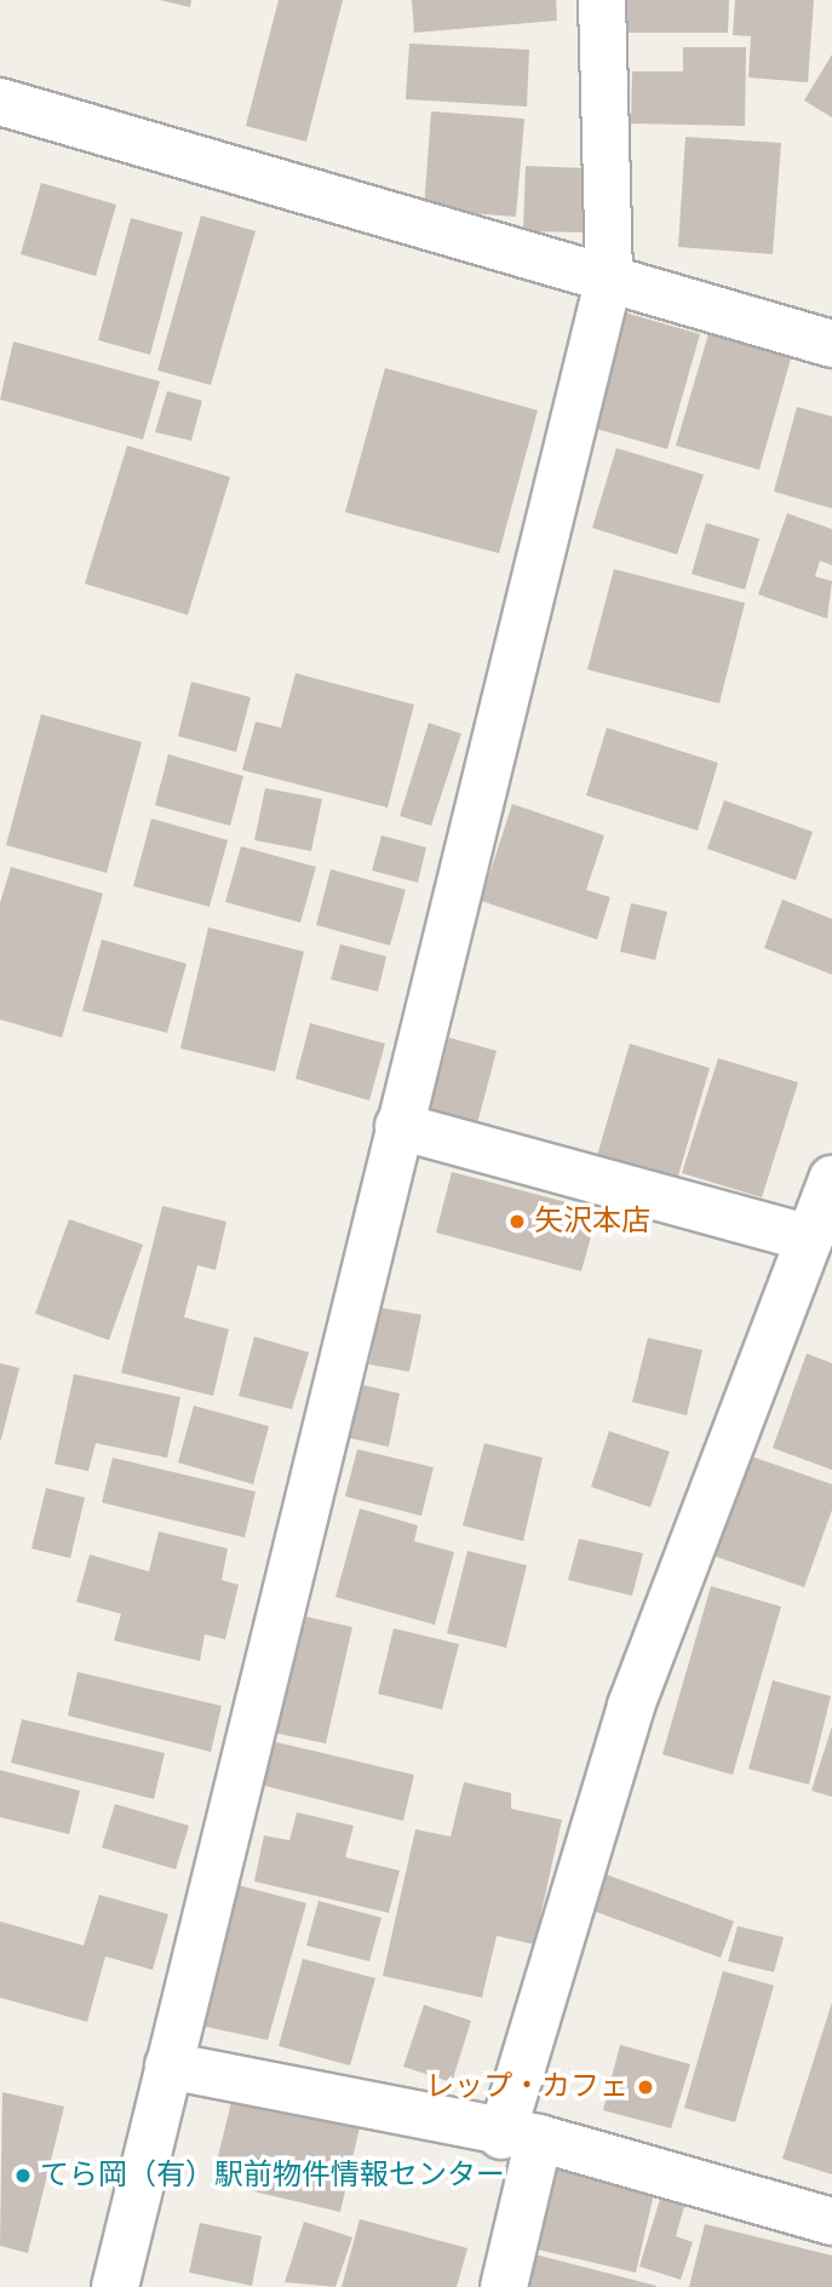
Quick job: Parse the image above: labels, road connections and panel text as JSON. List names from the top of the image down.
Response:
{
  "places": ["矢沢本店", "レップ・カフェ", "てら岡（有）駅前物件情報センター"]
}
